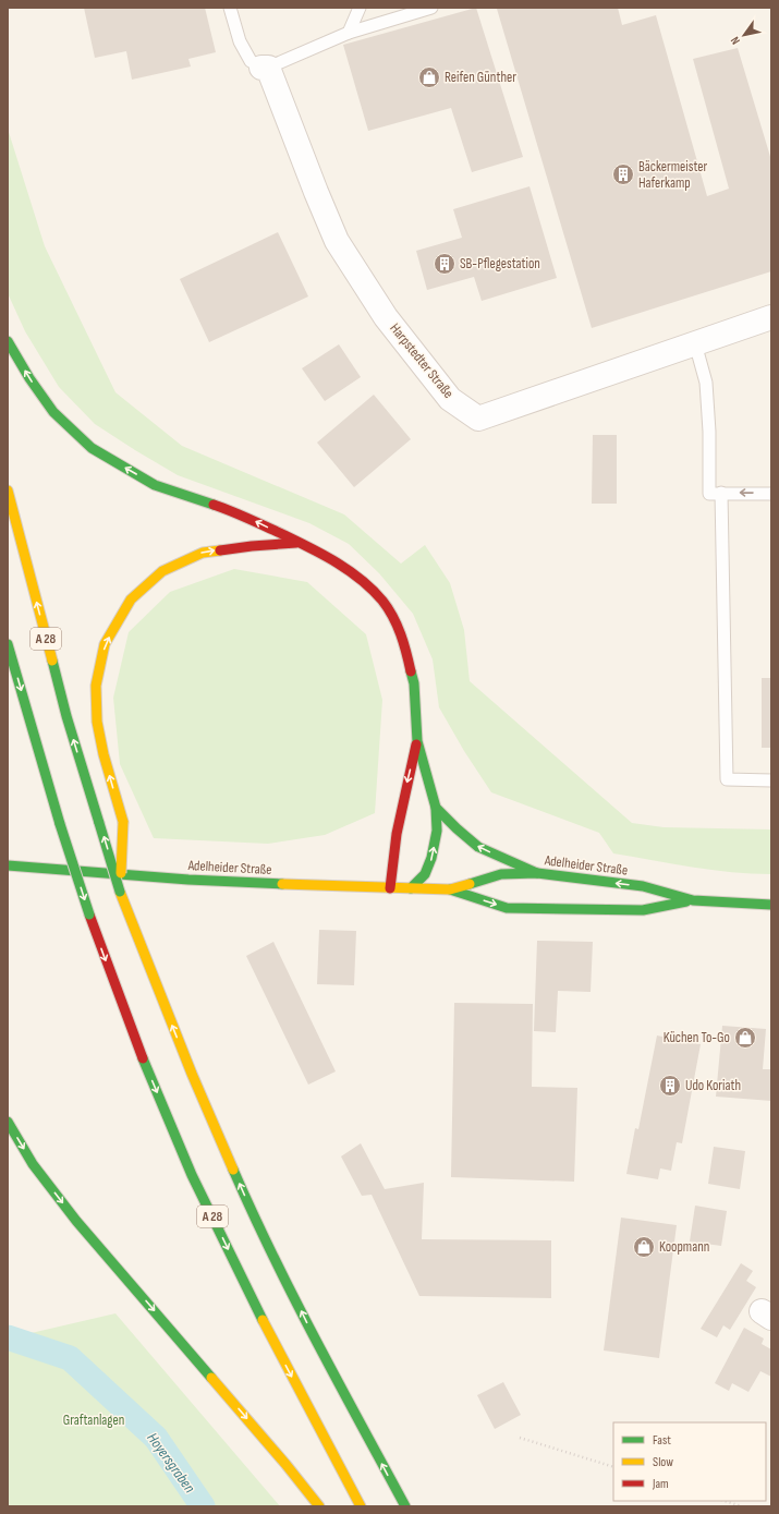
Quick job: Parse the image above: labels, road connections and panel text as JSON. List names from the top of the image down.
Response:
{
  "streets": {
    "main road": ["A 28", "Adelheider Straße"],
    "street": ["Harpstedter Straße"]
  },
  "water": ["Hoyersgraben"],
  "parks": ["Graftanlagen"],
  "places": {
    "shop": ["Reifen Günther", "Küchen To-Go", "Koopmann"],
    "building": ["Bäckermeister Haferkamp", "SB-Pflegestation", "Udo Koriath"]
  },
  "legend": ["Fast", "Slow", "Jam"],
  "north": "bottom left"
}
